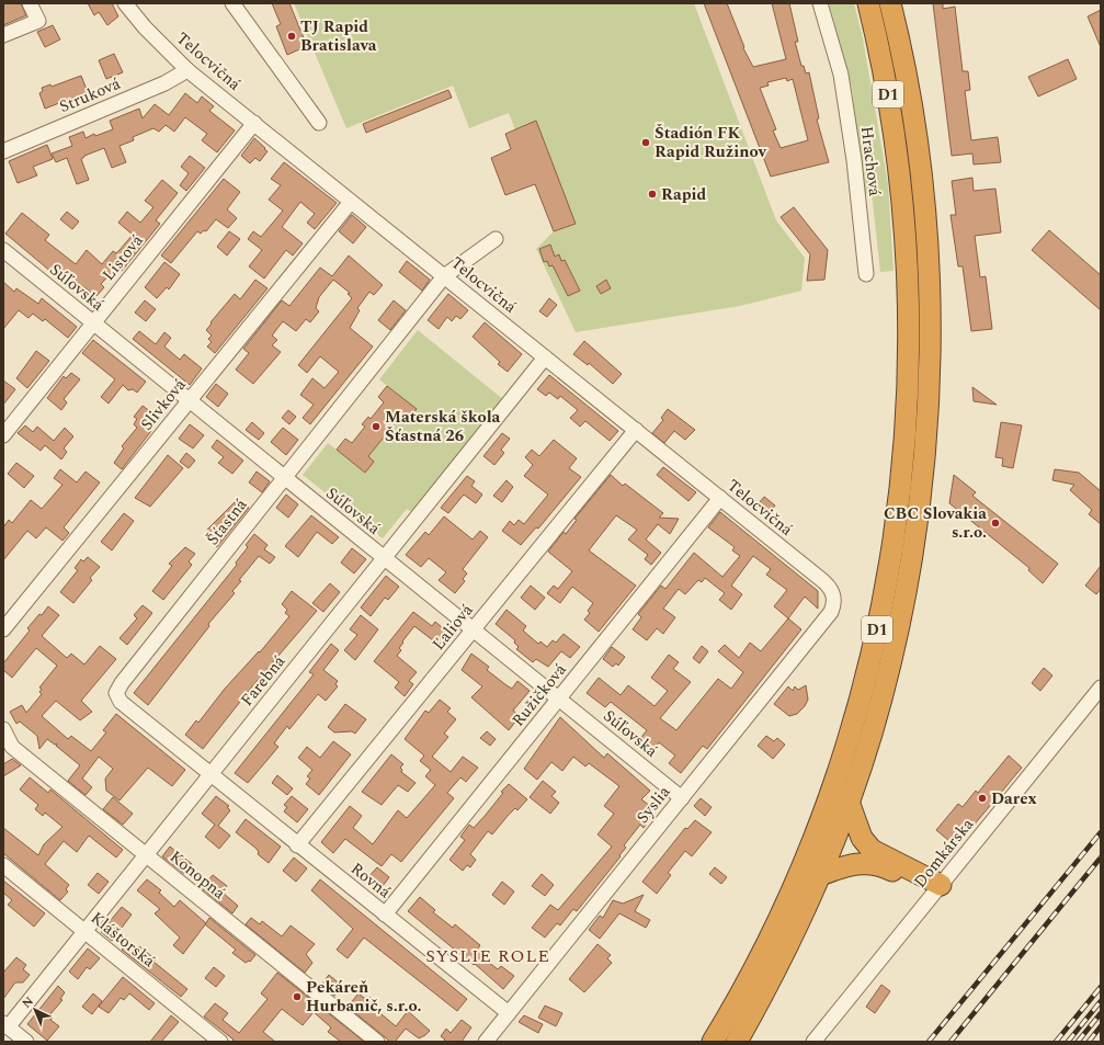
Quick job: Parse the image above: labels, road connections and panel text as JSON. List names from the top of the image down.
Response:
{
  "streets": {
    "highway": ["D1"],
    "street": [
      "Telocvičná",
      "Struková",
      "Hrachová",
      "Listová",
      "Súľovská",
      "Slivková",
      "Šťastná",
      "Ľaliová",
      "Farebná",
      "Ružičková",
      "Syslia",
      "Domkárska",
      "Konopná",
      "Rovná",
      "Kláštorská"
    ]
  },
  "crossings": [
    ["Telocvičná", "Struková"],
    ["Telocvičná", "Listová"],
    ["Telocvičná", "Slivková"],
    ["Telocvičná", "Šťastná"],
    ["Telocvičná", "Ľaliová"],
    ["Telocvičná", "Farebná"],
    ["Telocvičná", "Ružičková"],
    ["Telocvičná", "Syslia"],
    ["Listová", "Súľovská"],
    ["Súľovská", "Slivková"],
    ["Súľovská", "Šťastná"],
    ["Súľovská", "Ľaliová"],
    ["Súľovská", "Farebná"],
    ["Súľovská", "Ružičková"],
    ["Súľovská", "Syslia"],
    ["Šťastná", "Farebná"],
    ["Šťastná", "Rovná"],
    ["Ľaliová", "Rovná"],
    ["Farebná", "Konopná"],
    ["Farebná", "Rovná"],
    ["Farebná", "Kláštorská"],
    ["Ružičková", "Rovná"],
    ["Syslia", "Rovná"]
  ],
  "districts": ["SYSLIE ROLE"],
  "places": [
    "TJ Rapid Bratislava",
    "Štadión FK Rapid Ružinov",
    "Rapid",
    "Materská škola Šťastná 26",
    "CBC Slovakia s.r.o.",
    "Darex",
    "Pekáreň Hurbanič, s.r.o."
  ],
  "north": "top left"
}
